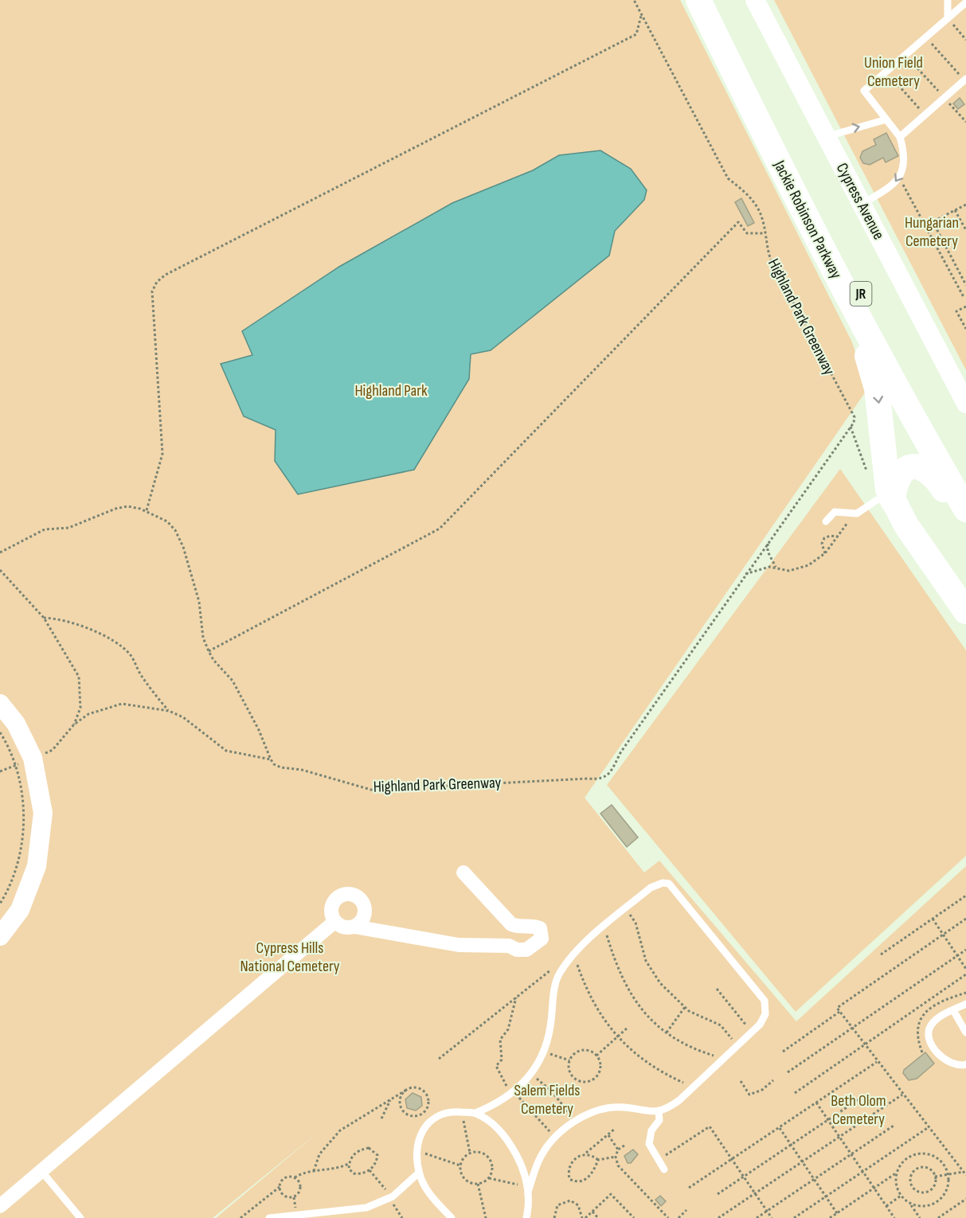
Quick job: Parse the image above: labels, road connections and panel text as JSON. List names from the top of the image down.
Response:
{
  "streets": {
    "highway": ["Jackie Robinson Parkway", "JR"],
    "street": ["Cypress Avenue"],
    "path": ["Highland Park Greenway"]
  },
  "parks": [
    "Union Field Cemetery",
    "Hungarian Cemetery",
    "Highland Park",
    "Cypress Hills National Cemetery",
    "Salem Fields Cemetery",
    "Beth Olom Cemetery"
  ]
}
